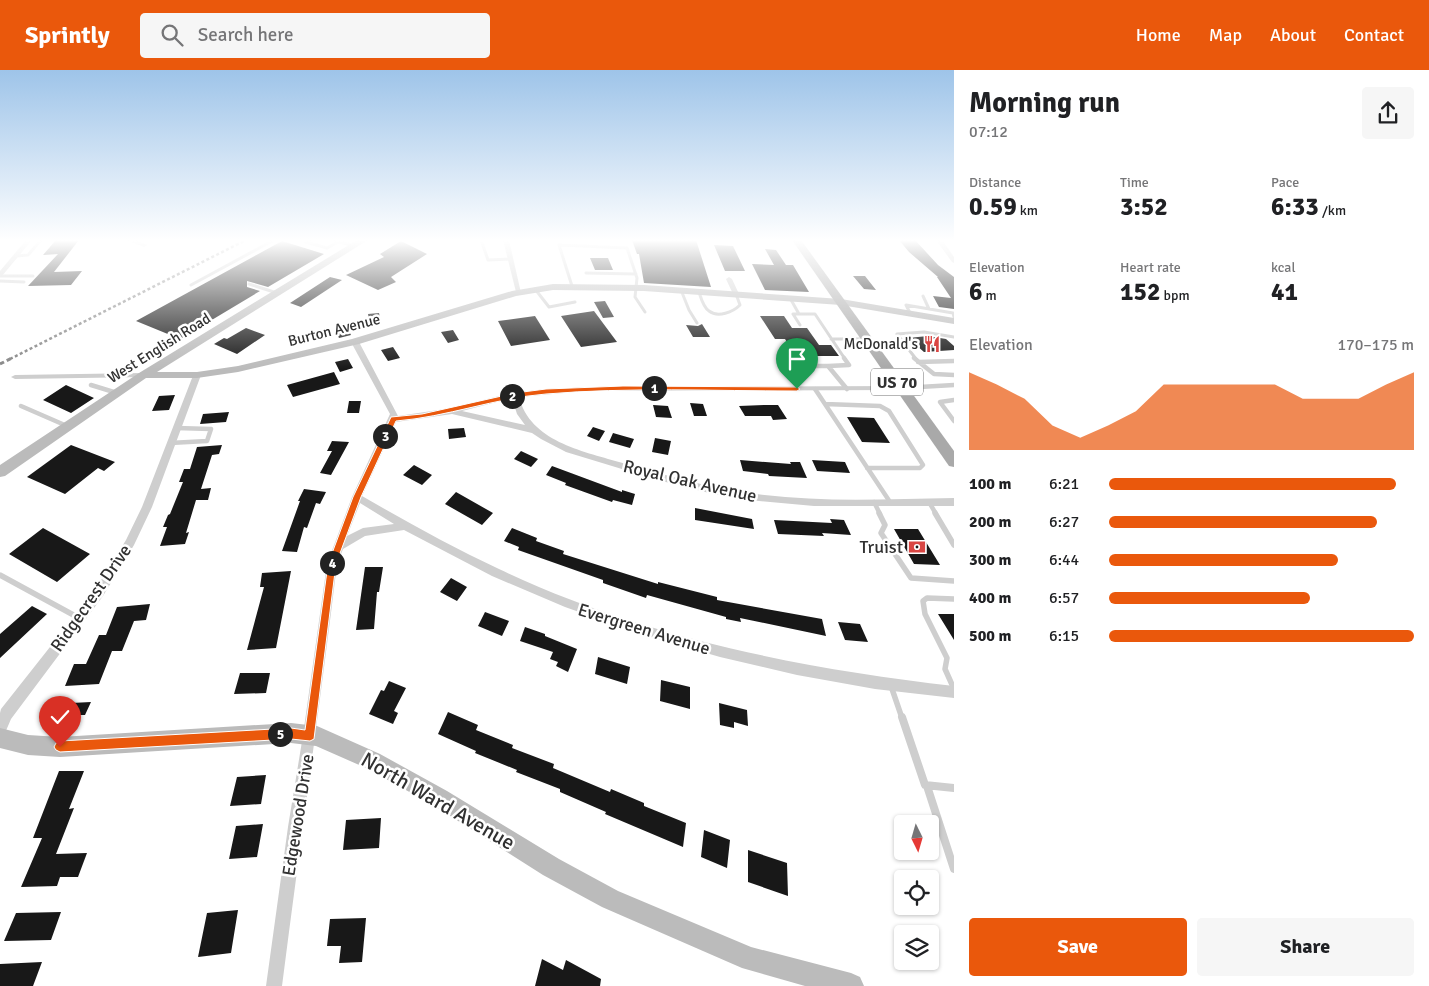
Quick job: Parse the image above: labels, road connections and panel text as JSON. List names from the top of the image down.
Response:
{
  "streets": {
    "main road": ["US 70"],
    "street": [
      "Burton Avenue",
      "West English Road",
      "Royal Oak Avenue",
      "Ridgecrest Drive",
      "Evergreen Avenue",
      "North Ward Avenue",
      "Edgewood Drive"
    ]
  },
  "crossings": [
    ["Burton Avenue", "West English Road"],
    ["Burton Avenue", "US 70"],
    ["Burton Avenue", "Ridgecrest Drive"],
    ["Evergreen Avenue", "Edgewood Drive"],
    ["North Ward Avenue", "Edgewood Drive"]
  ],
  "places": {
    "restaurant": ["McDonald's"],
    "bank": ["Truist"]
  },
  "north": "bottom",
  "page": {
    "header": "Sprintly",
    "search": "Search here",
    "nav": [
      "Home",
      "Map",
      "About",
      "Contact"
    ],
    "heading": ["Morning run", "07:12"],
    "stats": [
      ["Distance", "0.59 km"],
      ["Time", "3:52"],
      ["Pace", "6:33 /km"],
      ["Elevation", "6 m"],
      ["Heart rate", "152 bpm"],
      ["kcal", "41"]
    ],
    "chart": ["Elevation", "170–175 m"],
    "pins": [
      "1",
      "2",
      "3",
      "4",
      "5"
    ],
    "list": [
      {
        "name": "100 m",
        "note": "6:21"
      },
      {
        "name": "200 m",
        "note": "6:27"
      },
      {
        "name": "300 m",
        "note": "6:44"
      },
      {
        "name": "400 m",
        "note": "6:57"
      },
      {
        "name": "500 m",
        "note": "6:15"
      }
    ],
    "buttons": ["Save", "Share"]
  }
}
